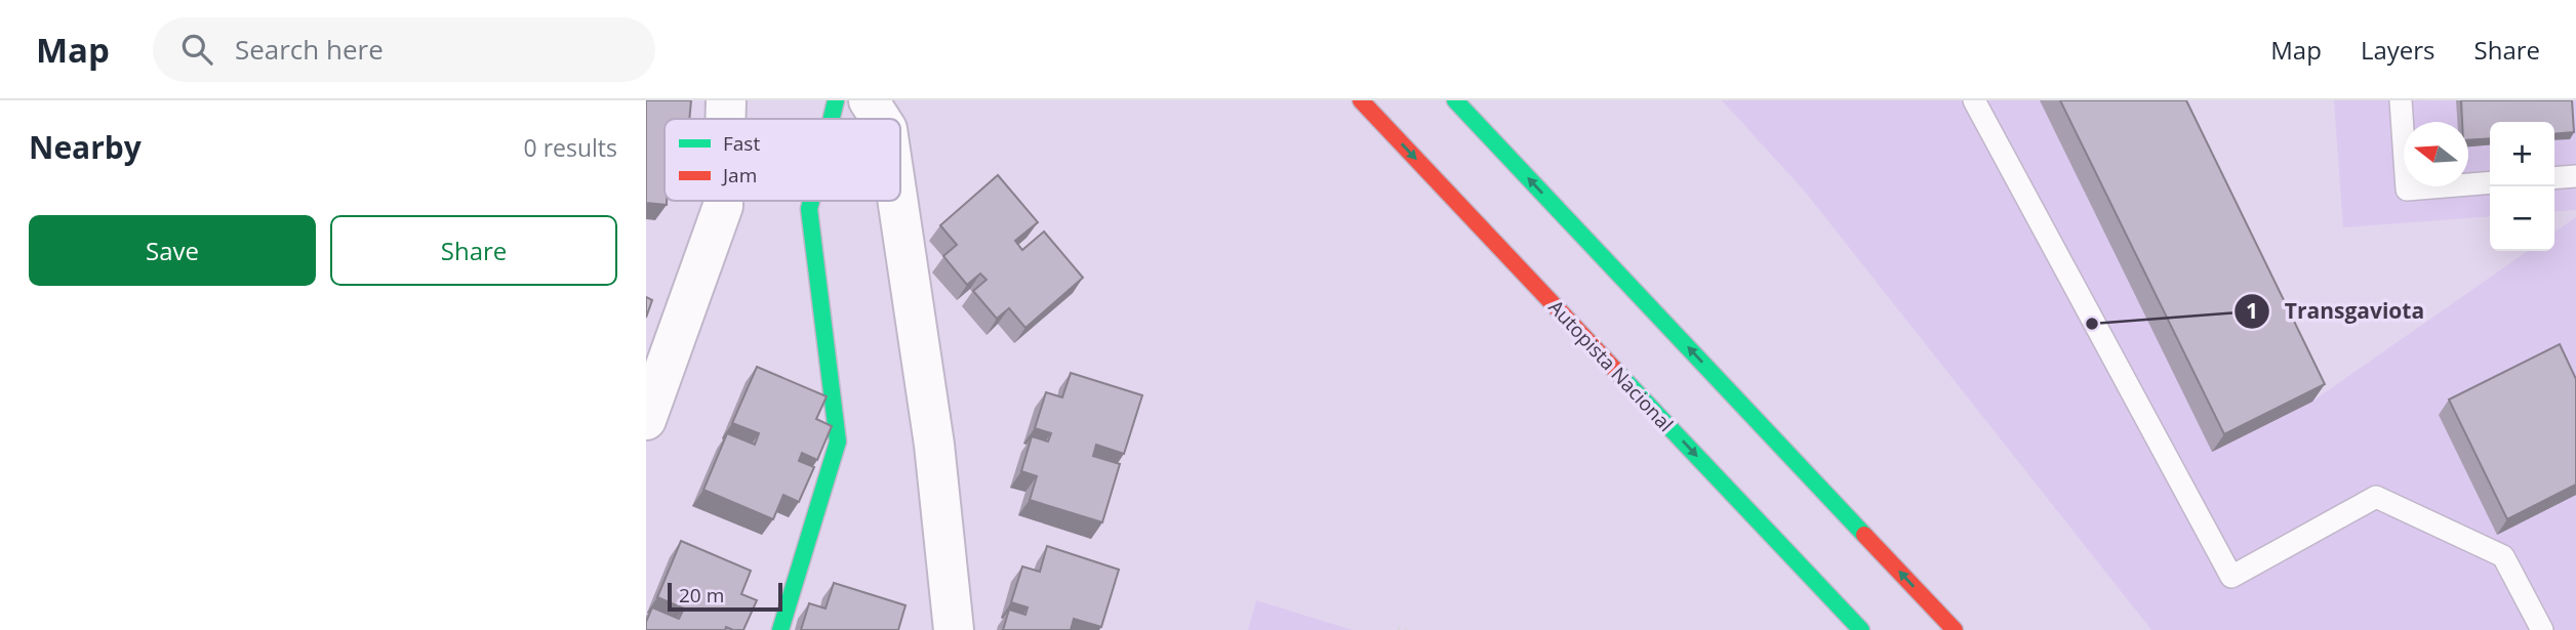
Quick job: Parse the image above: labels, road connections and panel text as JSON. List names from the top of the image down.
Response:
{
  "streets": {
    "main road": ["Autopista Nacional"]
  },
  "places": ["Transgaviota"],
  "legend": ["Fast", "Jam"],
  "scale_bar": "20 m",
  "north": "left",
  "page": {
    "header": "Map",
    "search": "Search here",
    "nav": ["Map", "Layers", "Share"],
    "heading": ["Nearby", "0 results"],
    "map_buttons": ["+", "−"],
    "buttons": ["Save", "Share"],
    "scale": "20 m"
  }
}
